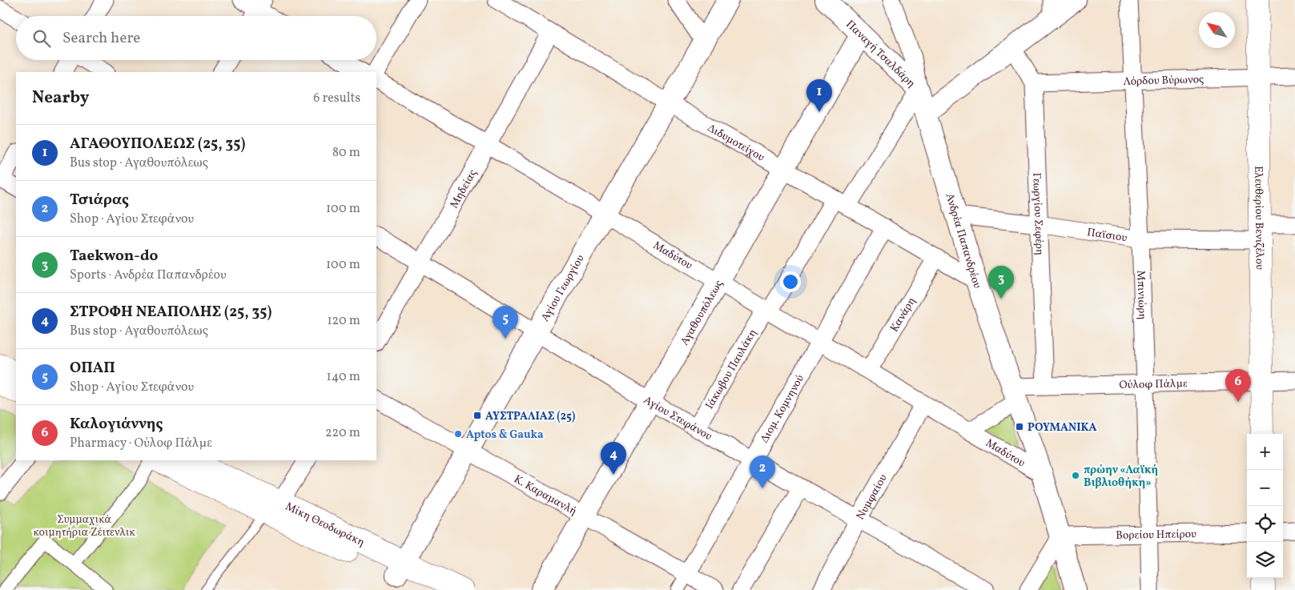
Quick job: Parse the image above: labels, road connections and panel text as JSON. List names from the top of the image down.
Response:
{
  "streets": {
    "main road": ["Ελευθερίου Βενιζέλου", "Μίκη Θεοδωράκη"],
    "street": [
      "Παναγή Τσαλδάρη",
      "Λόρδου Βύρωνος",
      "Διδυμοτείχου",
      "Μηδείας",
      "Γεωργίου Σεφέρη",
      "Παϊσιου",
      "Ανδρέα Παπανδρέου",
      "Μαδύτου",
      "Αγίου Γεωργίου",
      "Μπινιώρη",
      "Αγαθουπόλεως",
      "Κανάρη",
      "Ιάκωβου Παυλάκη",
      "Ούλοφ Πάλμε",
      "Διομ. Κομνηνού",
      "Αγίου Στεφάνου",
      "Κ. Καραμανλή",
      "Νυμφαίου",
      "Βορείου Ηπείρου"
    ]
  },
  "crossings": [
    ["Παναγή Τσαλδάρη", "Ανδρέα Παπανδρέου"],
    ["Παναγή Τσαλδάρη", "Αγαθουπόλεως"],
    ["Παναγή Τσαλδάρη", "Ιάκωβου Παυλάκη"],
    ["Λόρδου Βύρωνος", "Γεωργίου Σεφέρη"],
    ["Λόρδου Βύρωνος", "Ελευθερίου Βενιζέλου"],
    ["Λόρδου Βύρωνος", "Μπινιώρη"],
    ["Διδυμοτείχου", "Μηδείας"],
    ["Διδυμοτείχου", "Ανδρέα Παπανδρέου"],
    ["Διδυμοτείχου", "Αγίου Γεωργίου"],
    ["Διδυμοτείχου", "Αγαθουπόλεως"],
    ["Διδυμοτείχου", "Κανάρη"],
    ["Διδυμοτείχου", "Ιάκωβου Παυλάκη"],
    ["Διδυμοτείχου", "Διομ. Κομνηνού"],
    ["Μηδείας", "Μαδύτου"],
    ["Μηδείας", "Αγίου Στεφάνου"],
    ["Γεωργίου Σεφέρη", "Παϊσιου"],
    ["Γεωργίου Σεφέρη", "Ούλοφ Πάλμε"],
    ["Ελευθερίου Βενιζέλου", "Παϊσιου"],
    ["Ελευθερίου Βενιζέλου", "Ούλοφ Πάλμε"],
    ["Παϊσιου", "Ανδρέα Παπανδρέου"],
    ["Παϊσιου", "Μπινιώρη"],
    ["Ανδρέα Παπανδρέου", "Μαδύτου"],
    ["Ανδρέα Παπανδρέου", "Ούλοφ Πάλμε"],
    ["Ανδρέα Παπανδρέου", "Βορείου Ηπείρου"],
    ["Μαδύτου", "Αγίου Γεωργίου"],
    ["Μαδύτου", "Αγαθουπόλεως"],
    ["Μαδύτου", "Κανάρη"],
    ["Μαδύτου", "Ιάκωβου Παυλάκη"],
    ["Μαδύτου", "Ούλοφ Πάλμε"],
    ["Μαδύτου", "Διομ. Κομνηνού"],
    ["Μαδύτου", "Νυμφαίου"],
    ["Αγίου Γεωργίου", "Αγίου Στεφάνου"],
    ["Αγίου Γεωργίου", "Κ. Καραμανλή"],
    ["Αγίου Γεωργίου", "Μίκη Θεοδωράκη"],
    ["Μπινιώρη", "Ούλοφ Πάλμε"],
    ["Μπινιώρη", "Βορείου Ηπείρου"],
    ["Αγαθουπόλεως", "Αγίου Στεφάνου"],
    ["Αγαθουπόλεως", "Κ. Καραμανλή"],
    ["Ιάκωβου Παυλάκη", "Αγίου Στεφάνου"],
    ["Διομ. Κομνηνού", "Αγίου Στεφάνου"],
    ["Διομ. Κομνηνού", "Κ. Καραμανλή"],
    ["Αγίου Στεφάνου", "Νυμφαίου"]
  ],
  "parks": ["Συμμαχικά κοιμητήρια Ζέιτενλικ"],
  "places": {
    "transit": ["ΑΥΣΤΡΑΛΙΑΣ (25)", "ΡΟΥΜΑΝΙΚΑ"],
    "other": ["Aptos & Gauka", "πρώην «Λαϊκή Βιβλιοθήκη»"]
  },
  "north": "top left",
  "page": {
    "search": "Search here",
    "heading": ["Nearby", "6 results"],
    "pins": [
      "1",
      "3",
      "5",
      "6",
      "4",
      "2"
    ],
    "list": [
      {
        "mark": "1",
        "name": "ΑΓΑΘΟΥΠΟΛΕΩΣ (25, 35)",
        "note": "Bus stop · Αγαθουπόλεως",
        "value": "80 m"
      },
      {
        "mark": "2",
        "name": "Τσιάρας",
        "note": "Shop · Αγίου Στεφάνου",
        "value": "100 m"
      },
      {
        "mark": "3",
        "name": "Taekwon-do",
        "note": "Sports · Ανδρέα Παπανδρέου",
        "value": "100 m"
      },
      {
        "mark": "4",
        "name": "ΣΤΡΟΦΗ ΝΕΑΠΟΛΗΣ (25, 35)",
        "note": "Bus stop · Αγαθουπόλεως",
        "value": "120 m"
      },
      {
        "mark": "5",
        "name": "ΟΠΑΠ",
        "note": "Shop · Αγίου Στεφάνου",
        "value": "140 m"
      },
      {
        "mark": "6",
        "name": "Καλογιάννης",
        "note": "Pharmacy · Ούλοφ Πάλμε",
        "value": "220 m"
      }
    ],
    "map_buttons": ["+", "−"]
  }
}
